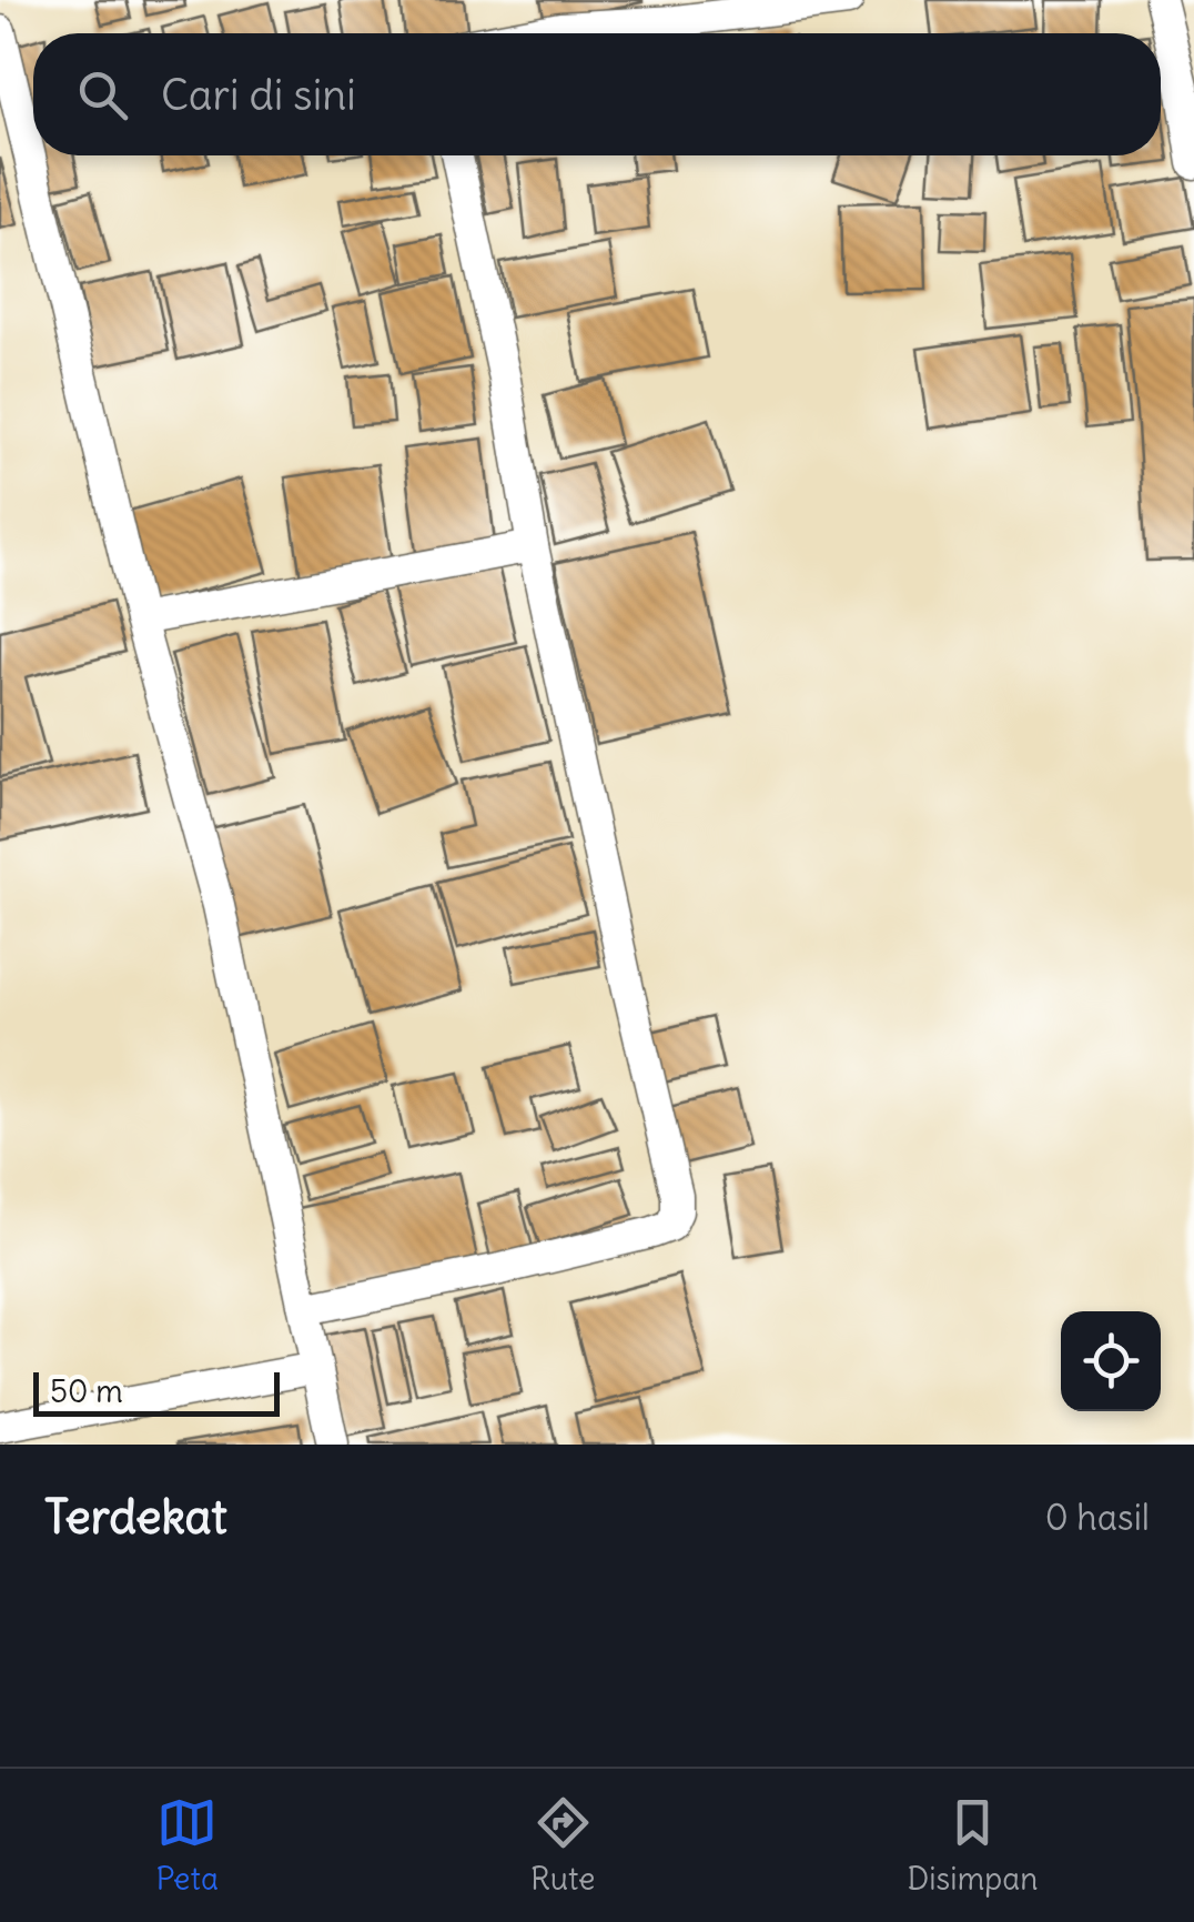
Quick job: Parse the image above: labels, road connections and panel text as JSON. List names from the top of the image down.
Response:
{
  "scale_bar": "50 m",
  "page": {
    "search": "Cari di sini",
    "scale": "50 m",
    "heading": ["Terdekat", "0 hasil"],
    "nav": ["Peta", "Rute", "Disimpan"]
  }
}
